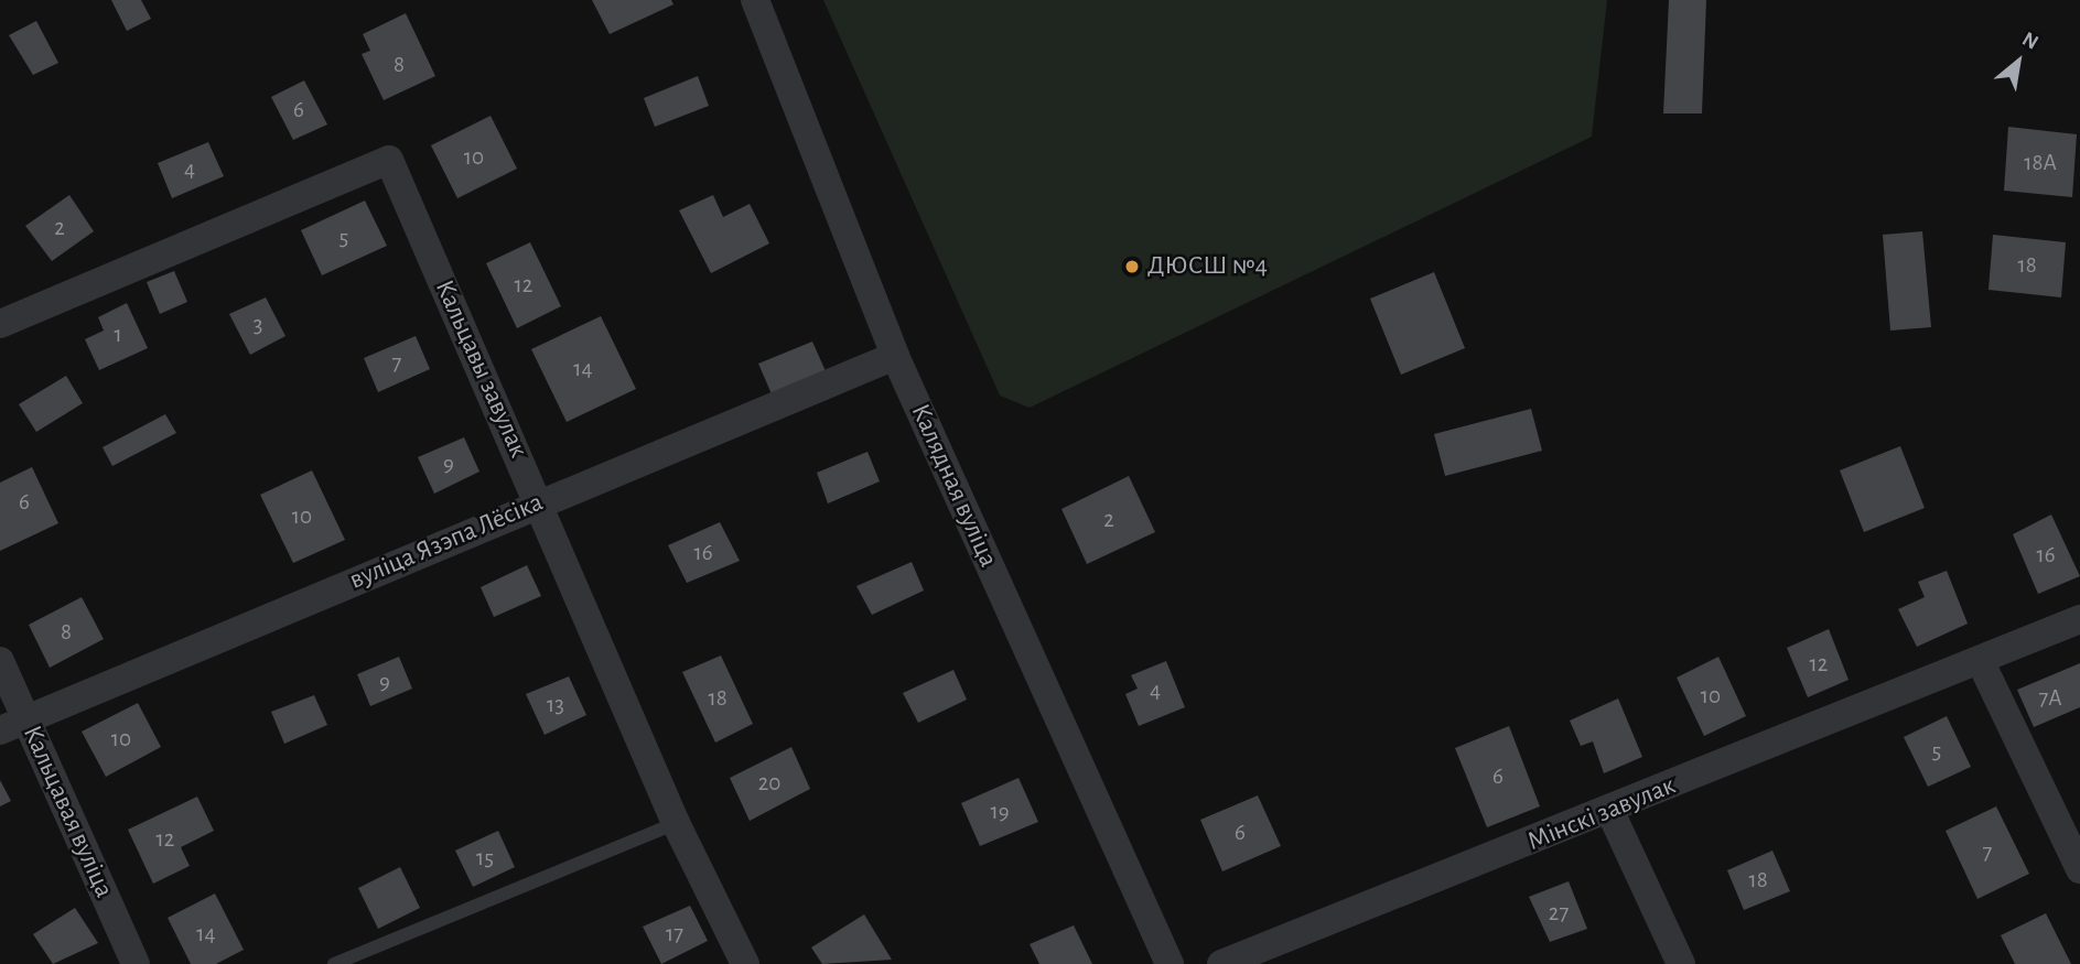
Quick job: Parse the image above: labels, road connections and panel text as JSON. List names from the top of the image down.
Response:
{
  "streets": {
    "street": [
      "Кальцавы завулак",
      "Калядная вуліца",
      "вуліца Язэпа Лёсіка",
      "Кальцавая вуліца",
      "Мінскі завулак"
    ]
  },
  "crossings": [
    ["Кальцавы завулак", "вуліца Язэпа Лёсіка"],
    ["Калядная вуліца", "вуліца Язэпа Лёсіка"],
    ["вуліца Язэпа Лёсіка", "Кальцавая вуліца"]
  ],
  "places": ["ДЮСШ №4"],
  "house_numbers": [
    "8",
    "6",
    "10",
    "18А",
    "4",
    "2",
    "5",
    "18",
    "12",
    "3",
    "1",
    "7",
    "14",
    "9",
    "6",
    "10",
    "2",
    "16",
    "16",
    "8",
    "12",
    "9",
    "4",
    "10",
    "18",
    "7А",
    "13",
    "10",
    "5",
    "6",
    "20",
    "19",
    "6",
    "12",
    "7",
    "15",
    "18",
    "27",
    "14",
    "17"
  ],
  "north": "top right"
}
